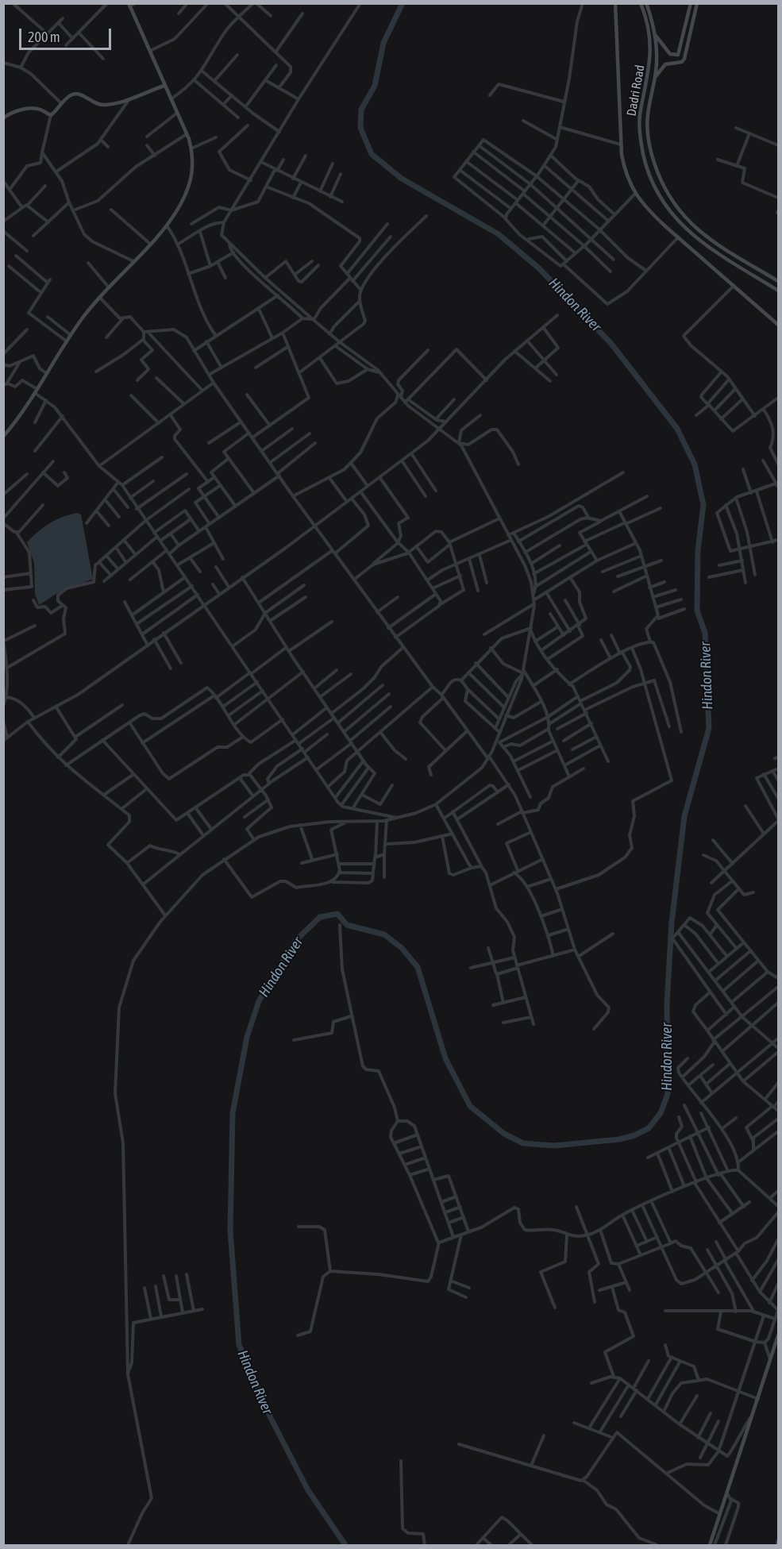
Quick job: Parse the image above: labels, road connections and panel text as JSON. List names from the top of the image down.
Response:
{
  "streets": {
    "street": ["Dadri Road"]
  },
  "water": ["Hindon River"],
  "scale_bar": "200 m"
}
